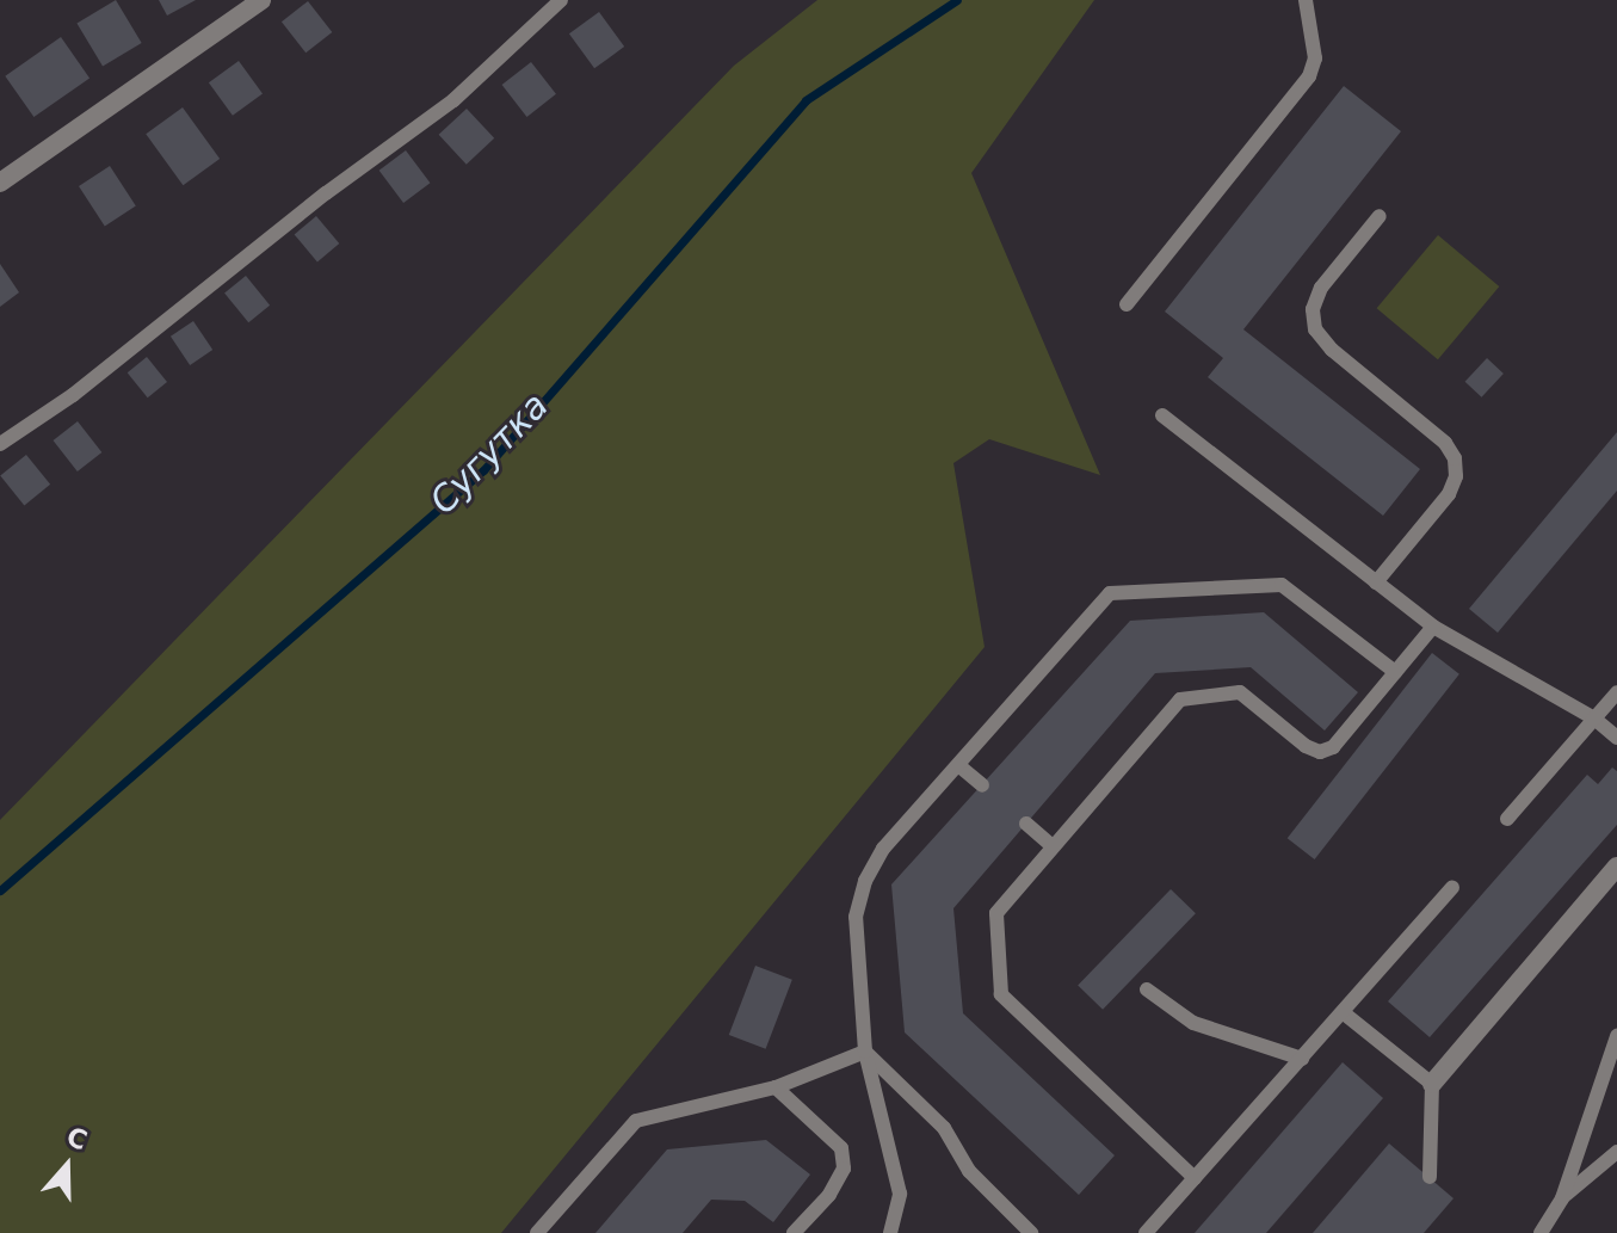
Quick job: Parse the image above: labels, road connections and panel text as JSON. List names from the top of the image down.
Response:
{
  "water": ["Сугутка"],
  "north": "top"
}
